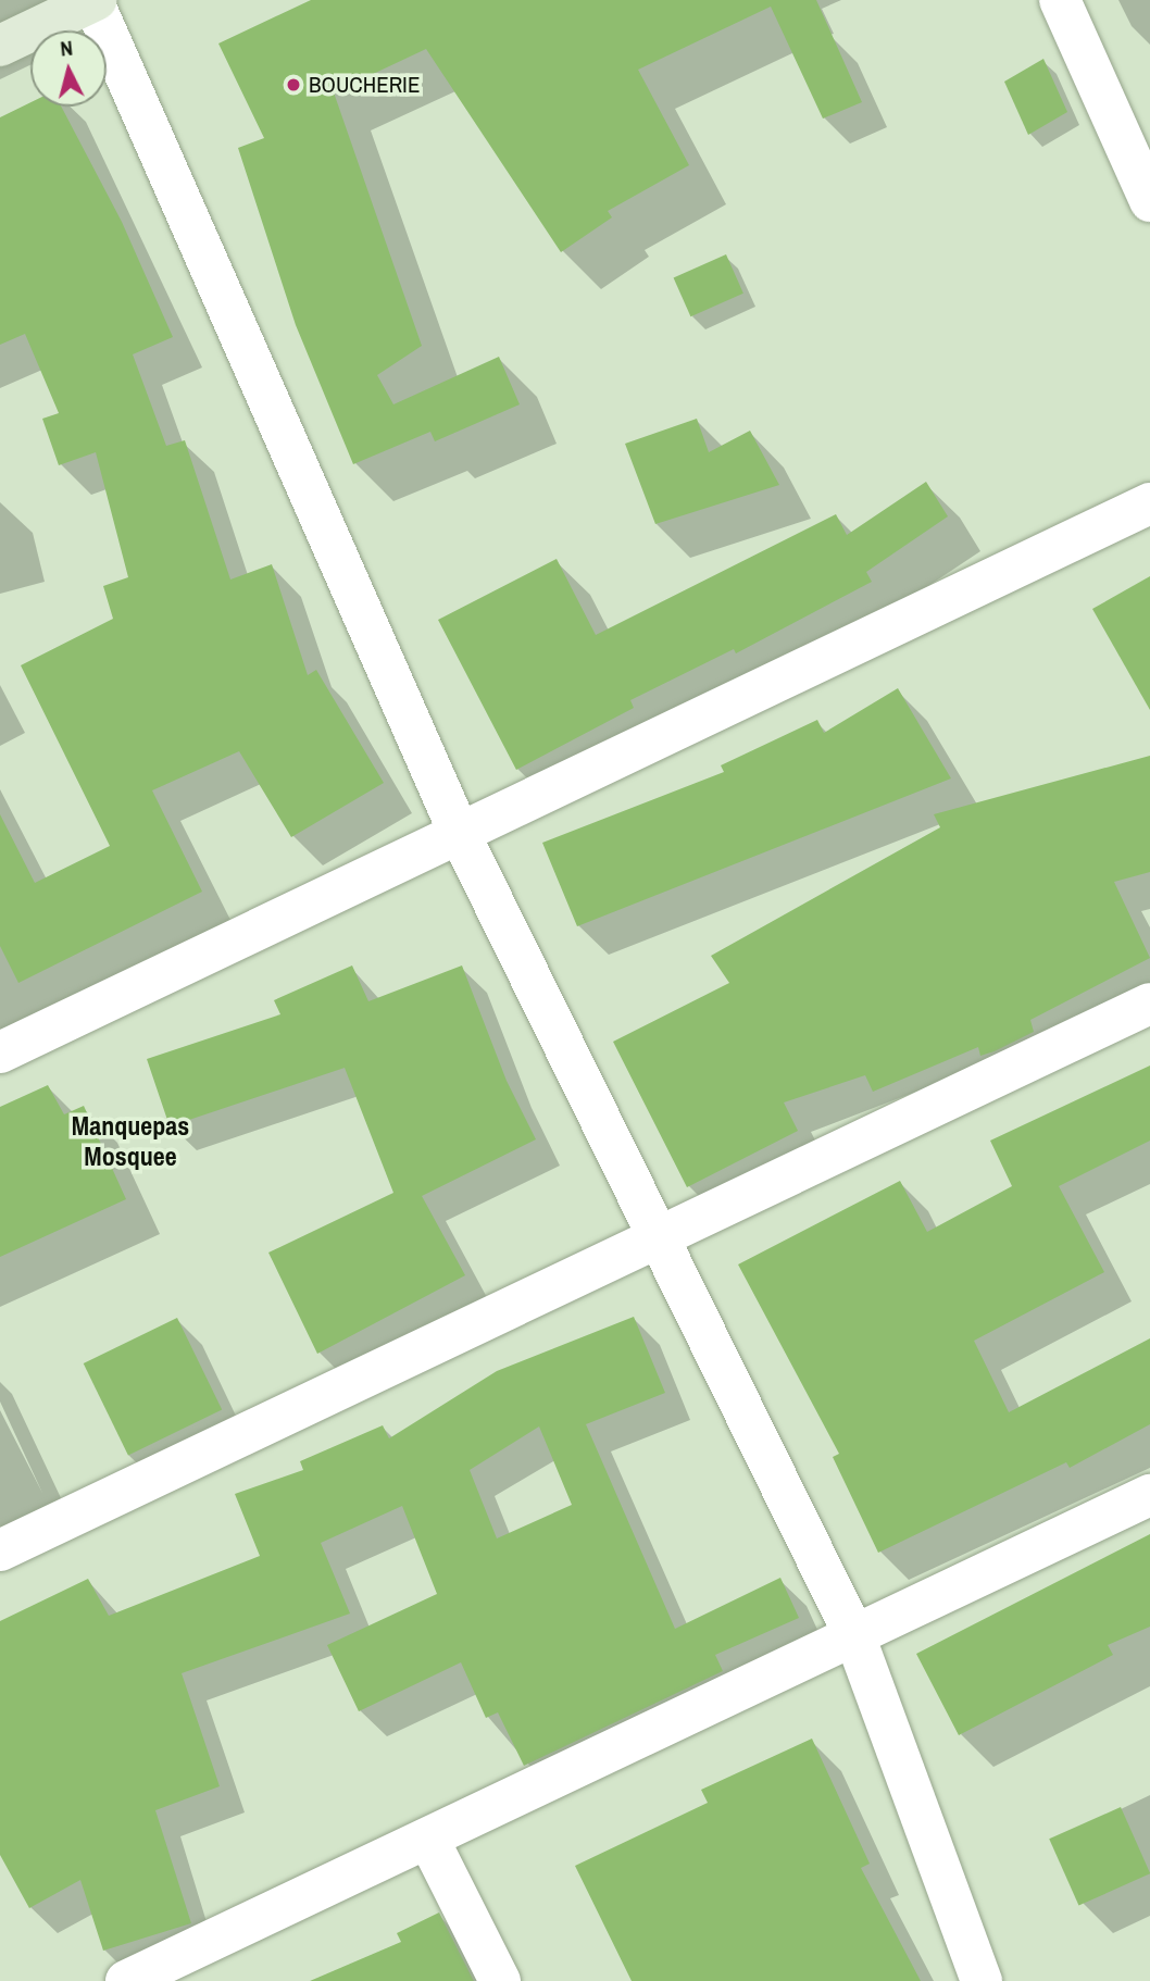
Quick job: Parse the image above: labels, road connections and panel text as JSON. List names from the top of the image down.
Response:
{
  "districts": ["Manquepas Mosquee"],
  "places": ["BOUCHERIE"],
  "north": "top"
}
